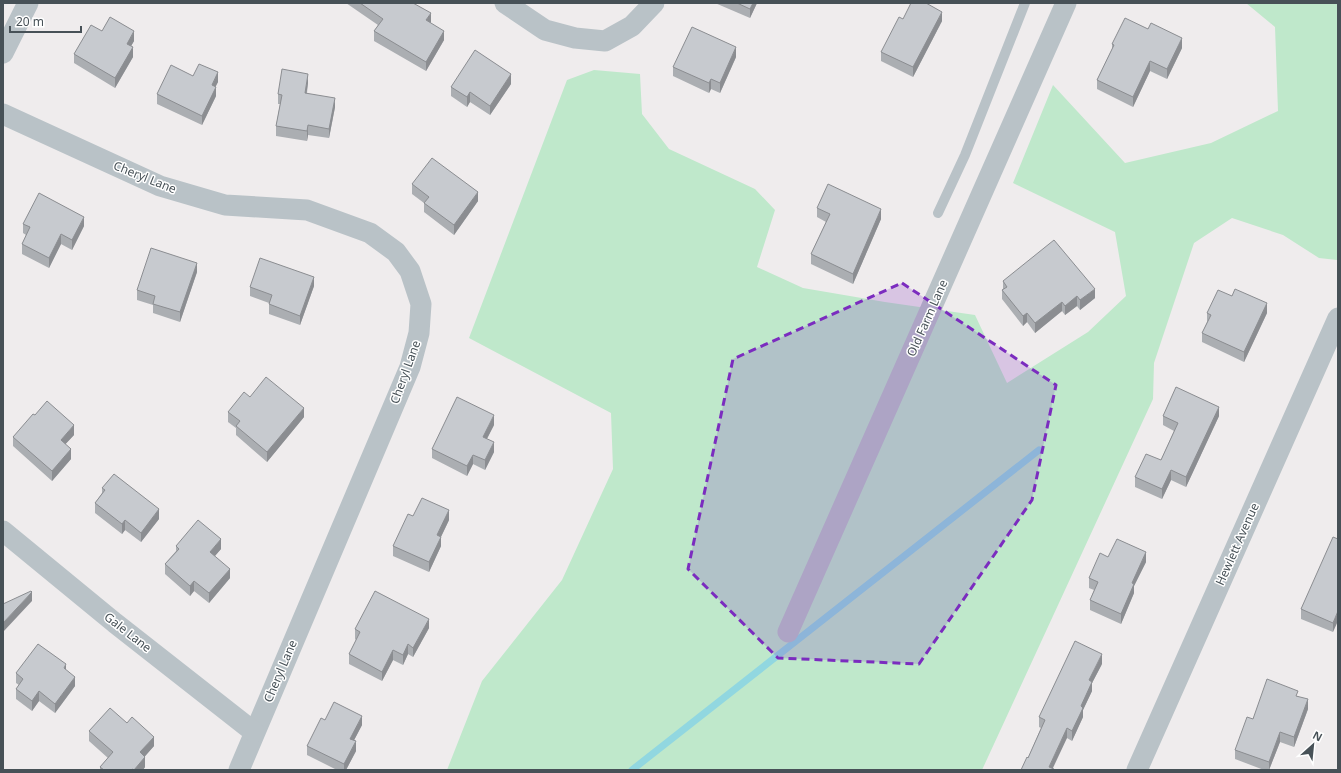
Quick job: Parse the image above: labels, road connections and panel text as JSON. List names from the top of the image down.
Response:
{
  "streets": {
    "street": [
      "Cheryl Lane",
      "Old Farm Lane",
      "Hewlett Avenue",
      "Gale Lane"
    ]
  },
  "crossings": [
    ["Cheryl Lane", "Gale Lane"]
  ],
  "scale_bar": "20 m",
  "north": "top right"
}
